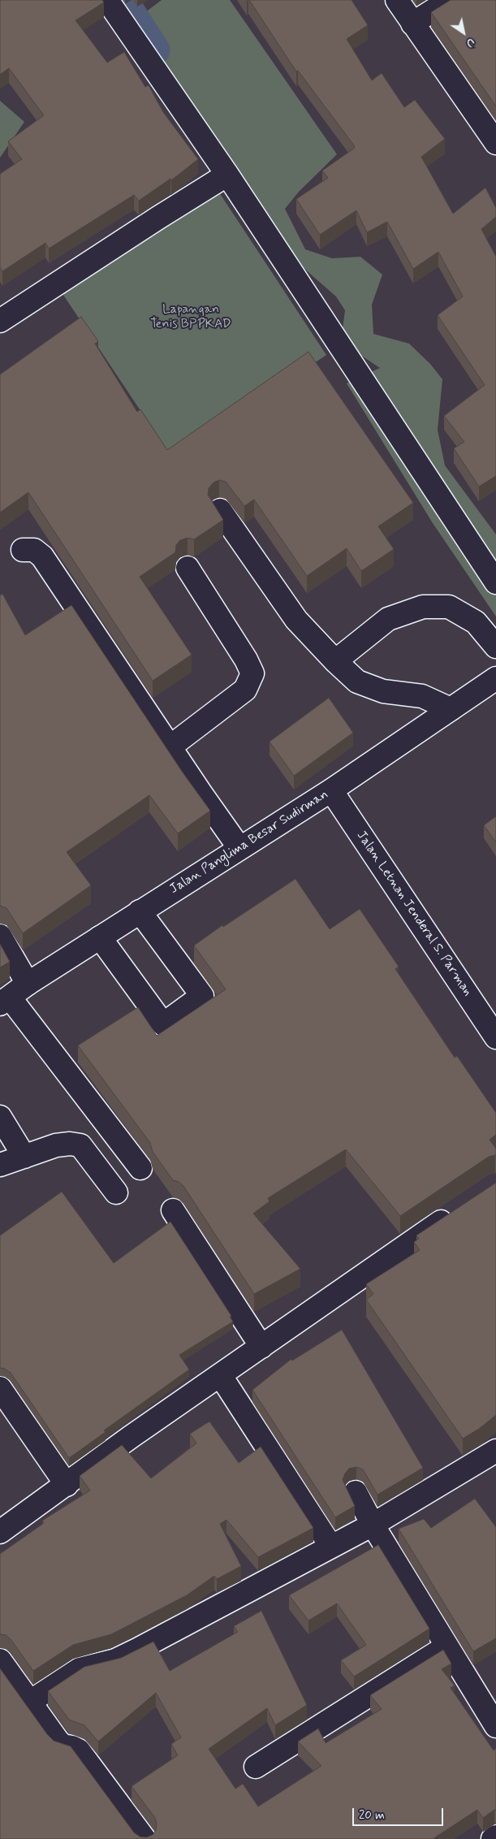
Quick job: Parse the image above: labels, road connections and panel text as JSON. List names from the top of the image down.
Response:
{
  "streets": {
    "street": ["Jalan Panglima Besar Sudirman", "Jalan Letnan Jenderal S. Parman"]
  },
  "crossings": [
    ["Jalan Panglima Besar Sudirman", "Jalan Letnan Jenderal S. Parman"]
  ],
  "parks": ["Lapangan Tenis BPPKAD"],
  "scale_bar": "20 m",
  "north": "bottom right"
}
